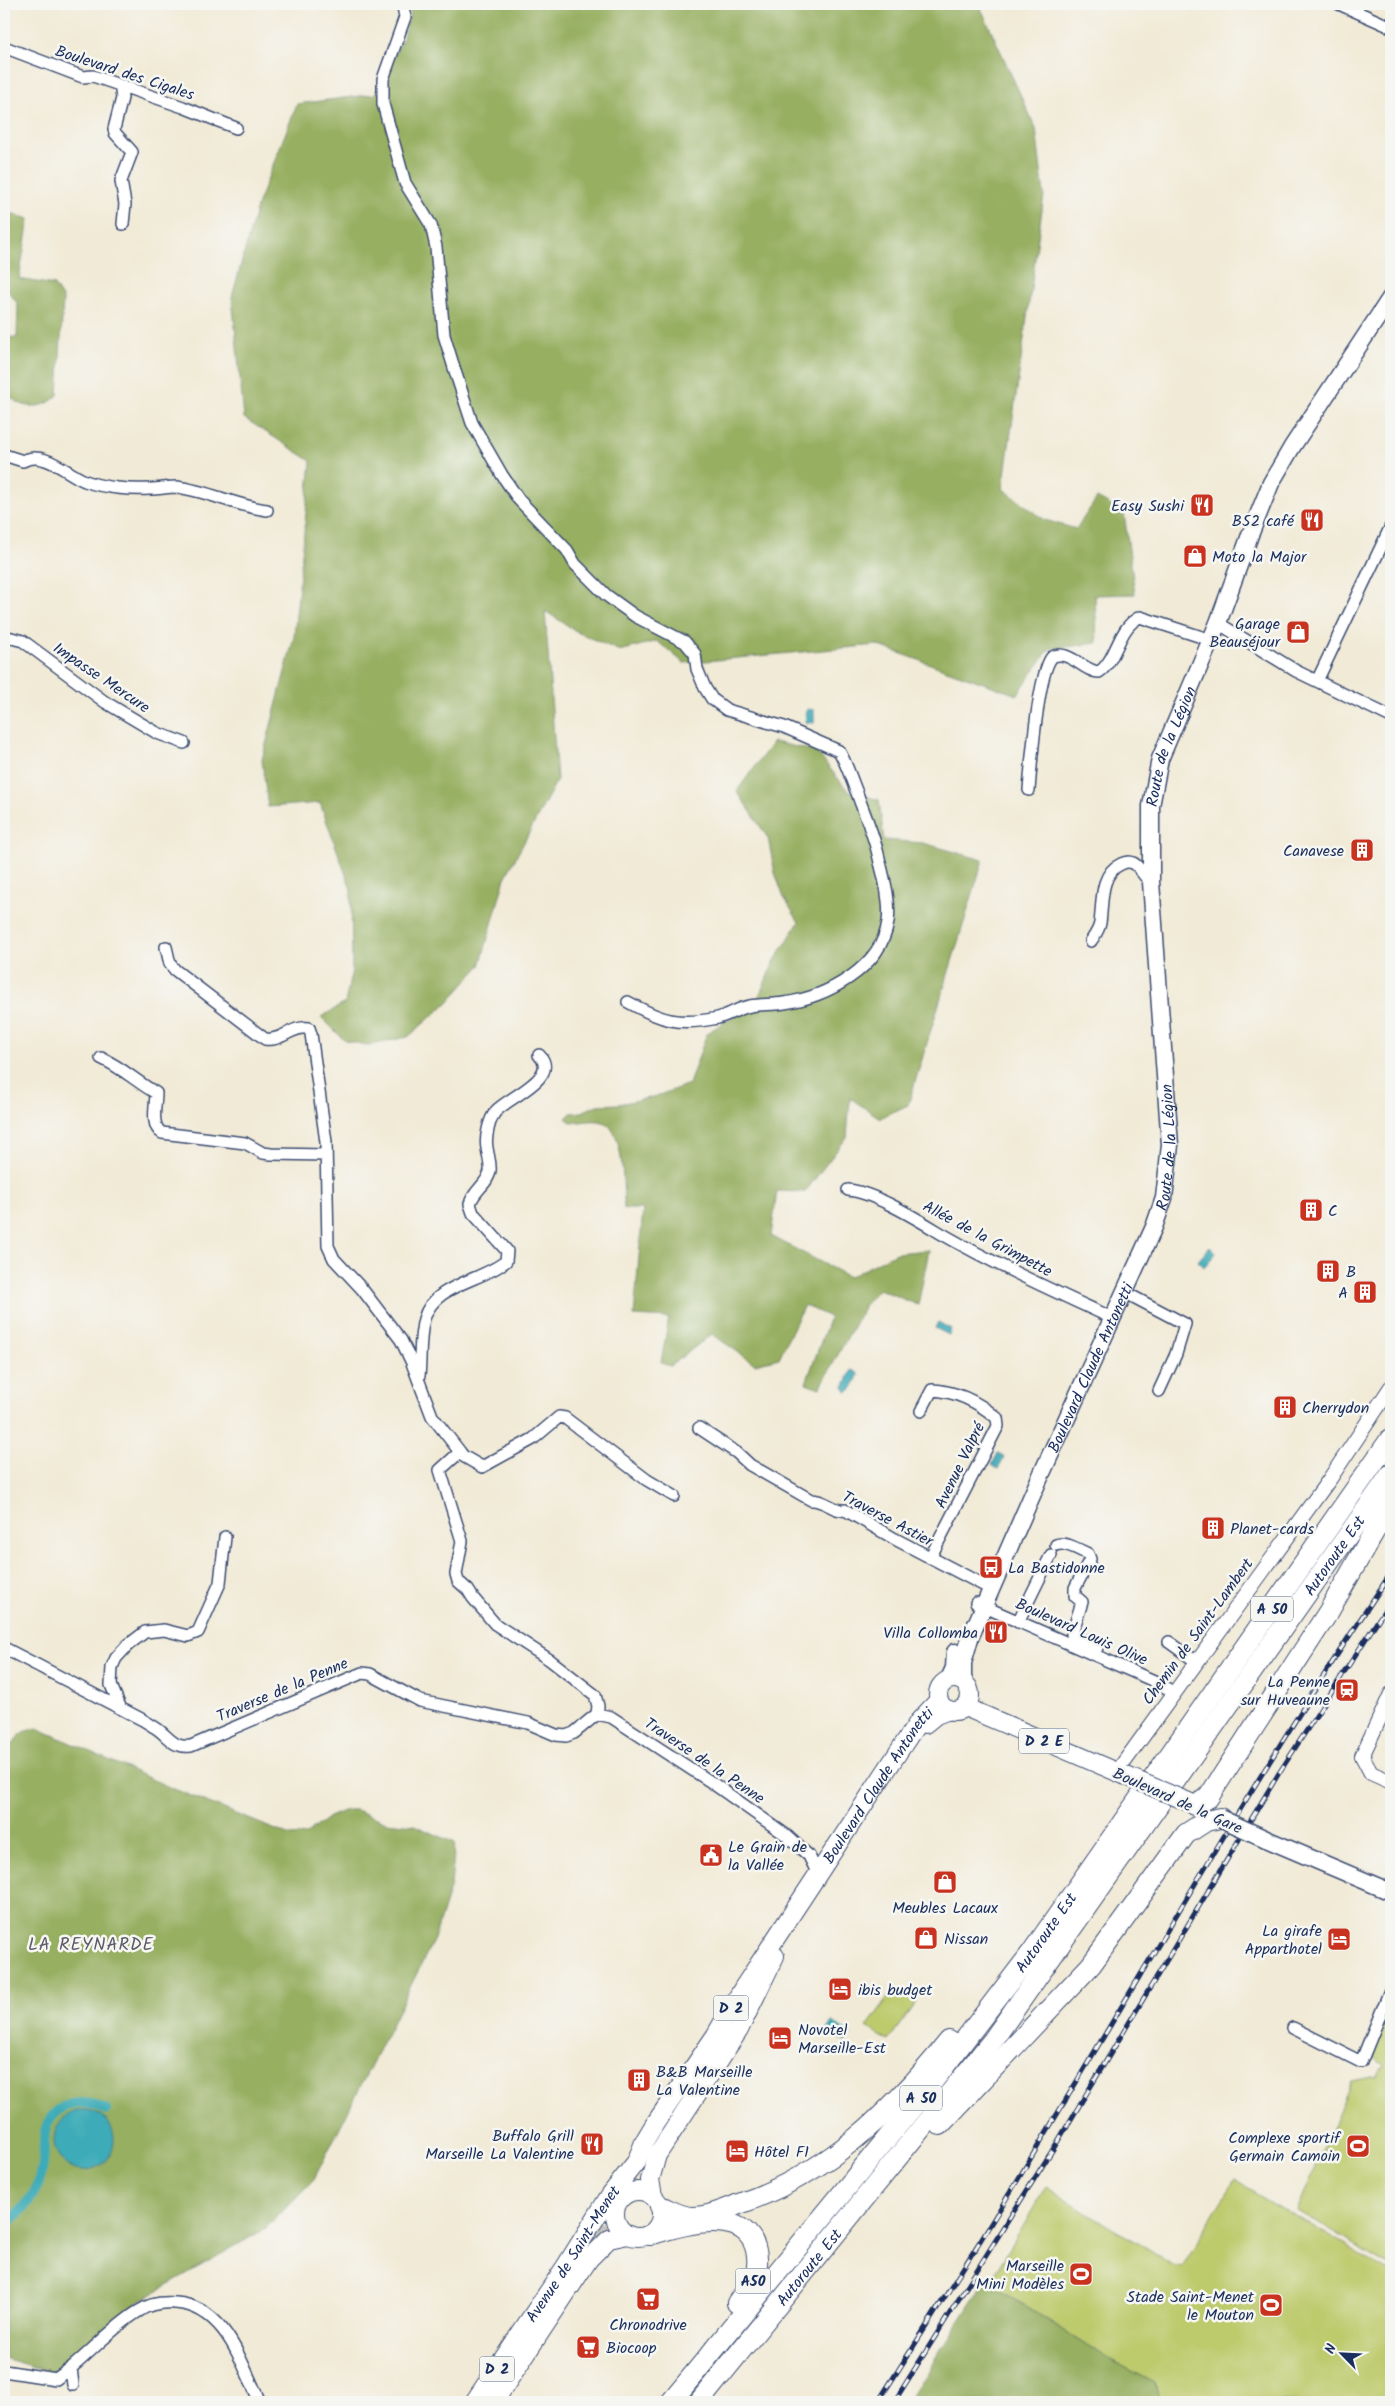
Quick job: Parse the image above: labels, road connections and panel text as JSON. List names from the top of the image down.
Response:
{
  "streets": {
    "highway": ["Autoroute Est", "A 50", "A50"],
    "main road": [
      "Route de la Légion",
      "Boulevard Claude Antonetti",
      "D 2 E",
      "Boulevard de la Gare",
      "D 2",
      "Avenue de Saint-Menet"
    ],
    "street": [
      "Boulevard des Cigales",
      "Impasse Mercure",
      "Allée de la Grimpette",
      "Avenue Valpré",
      "Traverse Astier",
      "Boulevard Louis Olive",
      "Chemin de Saint-Lambert",
      "Traverse de la Penne"
    ]
  },
  "crossings": [
    ["Route de la Légion", "Boulevard Claude Antonetti"],
    ["Allée de la Grimpette", "Boulevard Claude Antonetti"],
    ["Boulevard Claude Antonetti", "Traverse Astier"],
    ["Boulevard Claude Antonetti", "Boulevard Louis Olive"],
    ["Boulevard Claude Antonetti", "Traverse de la Penne"],
    ["Boulevard Claude Antonetti", "Boulevard de la Gare"],
    ["Boulevard Claude Antonetti", "D 2"],
    ["Boulevard Claude Antonetti", "Avenue de Saint-Menet"],
    ["Avenue Valpré", "Traverse Astier"],
    ["Boulevard Louis Olive", "Chemin de Saint-Lambert"],
    ["Chemin de Saint-Lambert", "Boulevard de la Gare"],
    ["Traverse de la Penne", "D 2"],
    ["Traverse de la Penne", "Avenue de Saint-Menet"],
    ["D 2", "Avenue de Saint-Menet"],
    ["D 2", "A50"],
    ["Avenue de Saint-Menet", "A50"]
  ],
  "districts": ["LA REYNARDE"],
  "places": {
    "restaurant": [
      "Easy Sushi",
      "B52 café",
      "Villa Collomba",
      "Buffalo Grill Marseille La Valentine"
    ],
    "shop": [
      "Moto la Major",
      "Garage Beauséjour",
      "Meubles Lacaux",
      "Nissan"
    ],
    "building": [
      "Canavese",
      "C",
      "B",
      "A",
      "Cherrydon",
      "Planet-cards",
      "B&B Marseille La Valentine"
    ],
    "bus stop": ["La Bastidonne"],
    "station": ["La Penne sur Huveaune"],
    "public building": ["Le Grain de la Vallée"],
    "hotel": [
      "La girafe Apparthotel",
      "ibis budget",
      "Novotel Marseille-Est",
      "Hôtel F1"
    ],
    "sports": ["Complexe sportif Germain Camoin", "Marseille Mini Modèles", "Stade Saint-Menet le Mouton"],
    "supermarket": ["Chronodrive", "Biocoop"]
  },
  "north": "top left"
}
